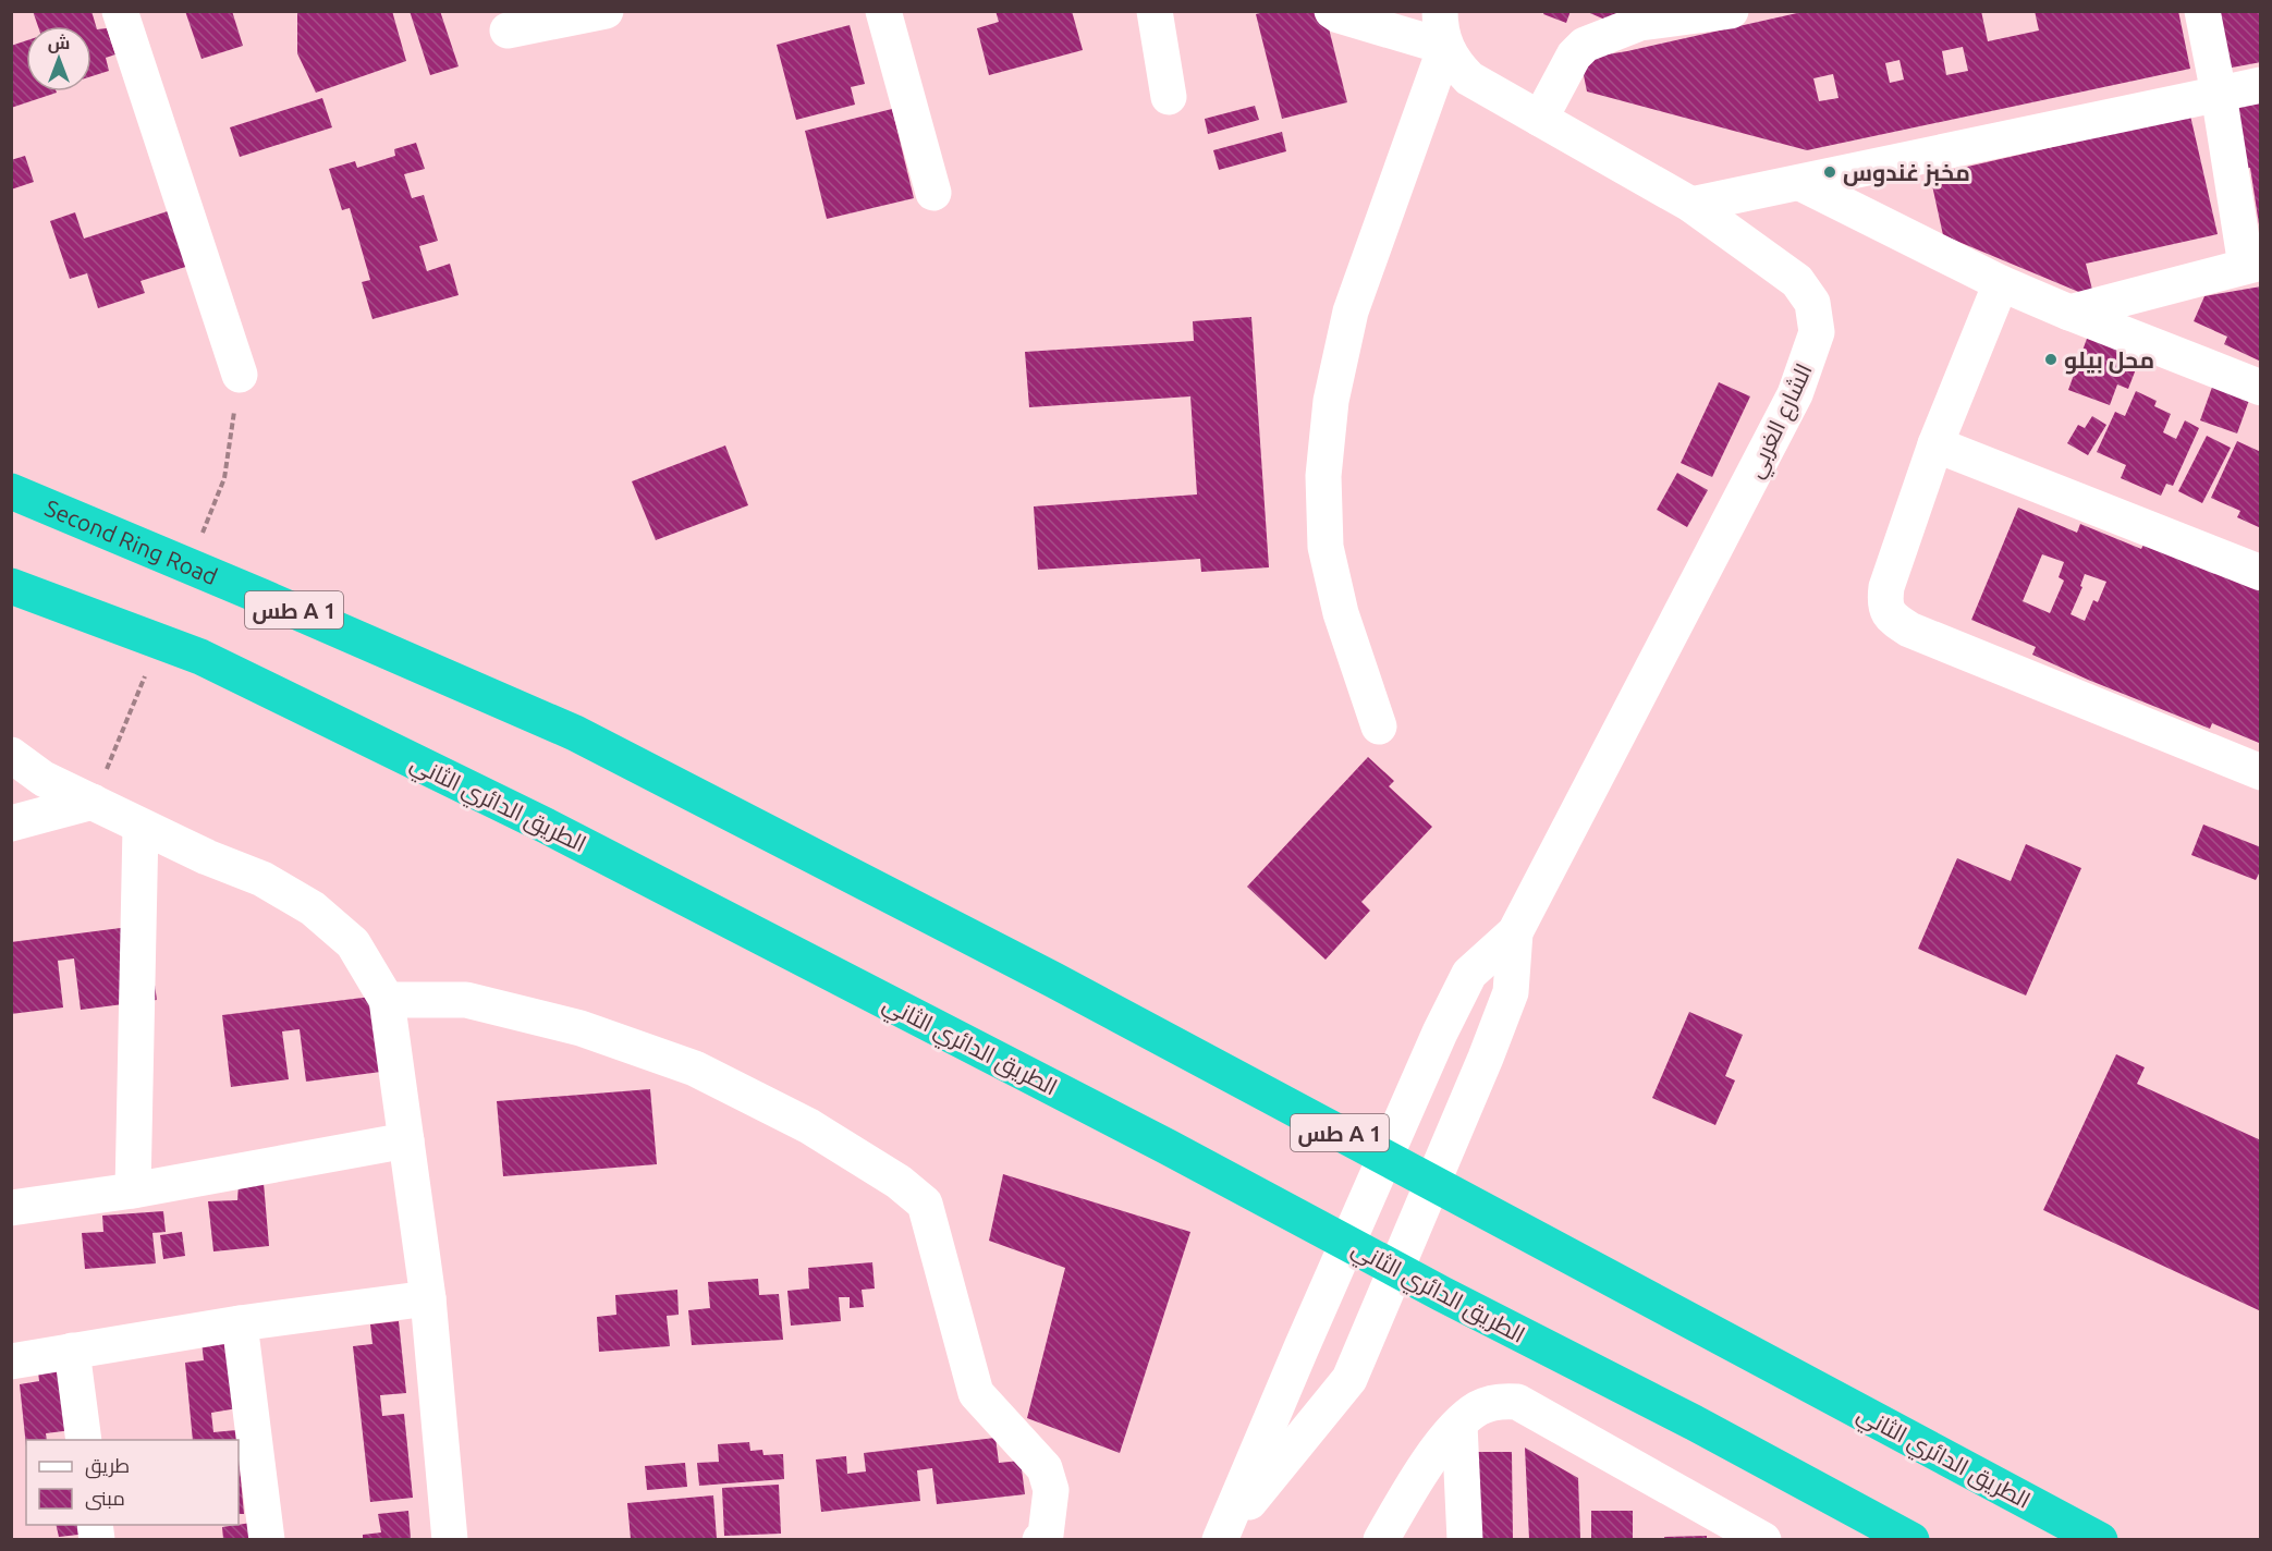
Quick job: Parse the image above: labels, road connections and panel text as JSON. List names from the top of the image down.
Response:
{
  "streets": {
    "highway": ["Second Ring Road", "طس A 1", "الطريق الدائري الثاني"],
    "street": ["الشارع الغربي"]
  },
  "crossings": [
    ["Second Ring Road", "الطريق الدائري الثاني"]
  ],
  "places": ["مخبز غندوس", "محل بيلو"],
  "legend": ["طريق", "مبنى"],
  "north": "top"
}
